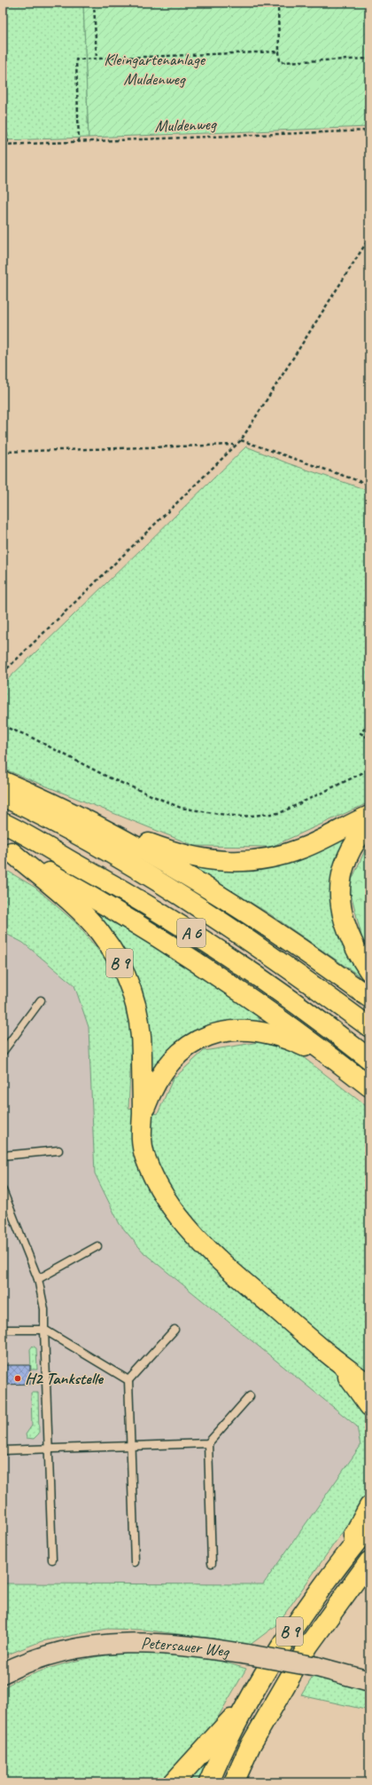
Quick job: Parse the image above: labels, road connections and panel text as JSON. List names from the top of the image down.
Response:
{
  "streets": {
    "highway": ["A 6", "B 9"],
    "street": ["Petersauer Weg"],
    "path": ["Muldenweg"]
  },
  "parks": ["Kleingartenanlage Muldenweg"],
  "places": ["H2 Tankstelle"]
}
